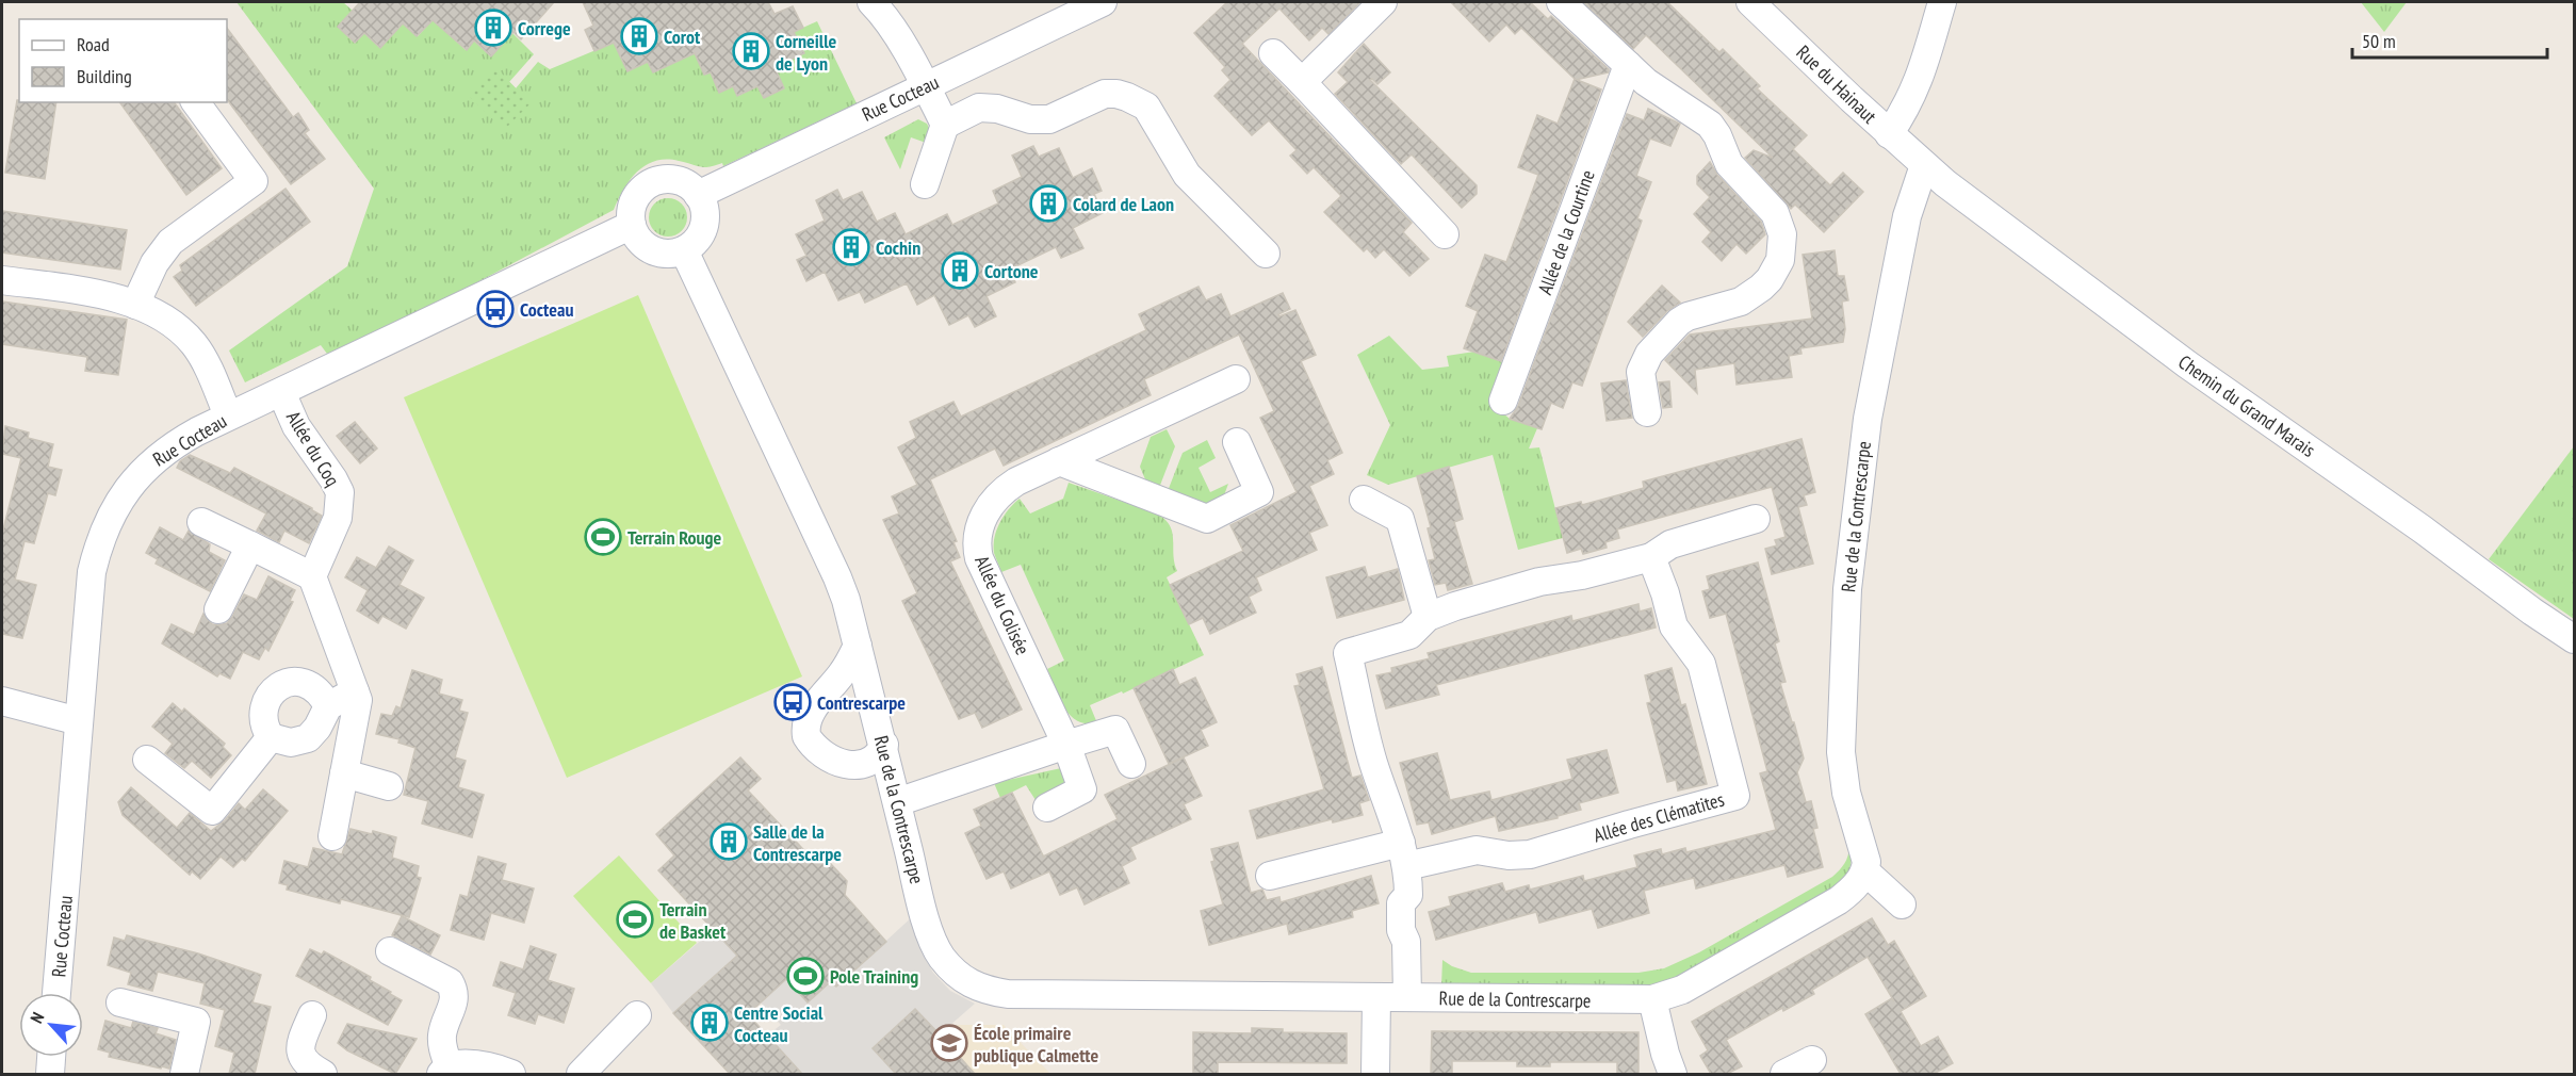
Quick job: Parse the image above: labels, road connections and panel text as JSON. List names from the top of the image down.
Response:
{
  "streets": {
    "street": [
      "Rue du Hainaut",
      "Rue Cocteau",
      "Allée de la Courtine",
      "Chemin du Grand Marais",
      "Allée du Coq",
      "Rue de la Contrescarpe",
      "Allée du Colisée",
      "Allée des Clématites"
    ]
  },
  "crossings": [
    ["Rue du Hainaut", "Chemin du Grand Marais"],
    ["Rue du Hainaut", "Rue de la Contrescarpe"],
    ["Rue Cocteau", "Allée du Coq"],
    ["Rue Cocteau", "Rue de la Contrescarpe"],
    ["Chemin du Grand Marais", "Rue de la Contrescarpe"]
  ],
  "places": {
    "building": [
      "Correge",
      "Corot",
      "Corneille de Lyon",
      "Colard de Laon",
      "Cochin",
      "Cortone",
      "Salle de la Contrescarpe",
      "Centre Social Cocteau"
    ],
    "bus stop": ["Cocteau", "Contrescarpe"],
    "sports": ["Terrain Rouge", "Terrain de Basket", "Pole Training"],
    "school or university": ["École primaire publique Calmette"]
  },
  "legend": ["Road", "Building"],
  "scale_bar": "50 m",
  "north": "top left"
}
